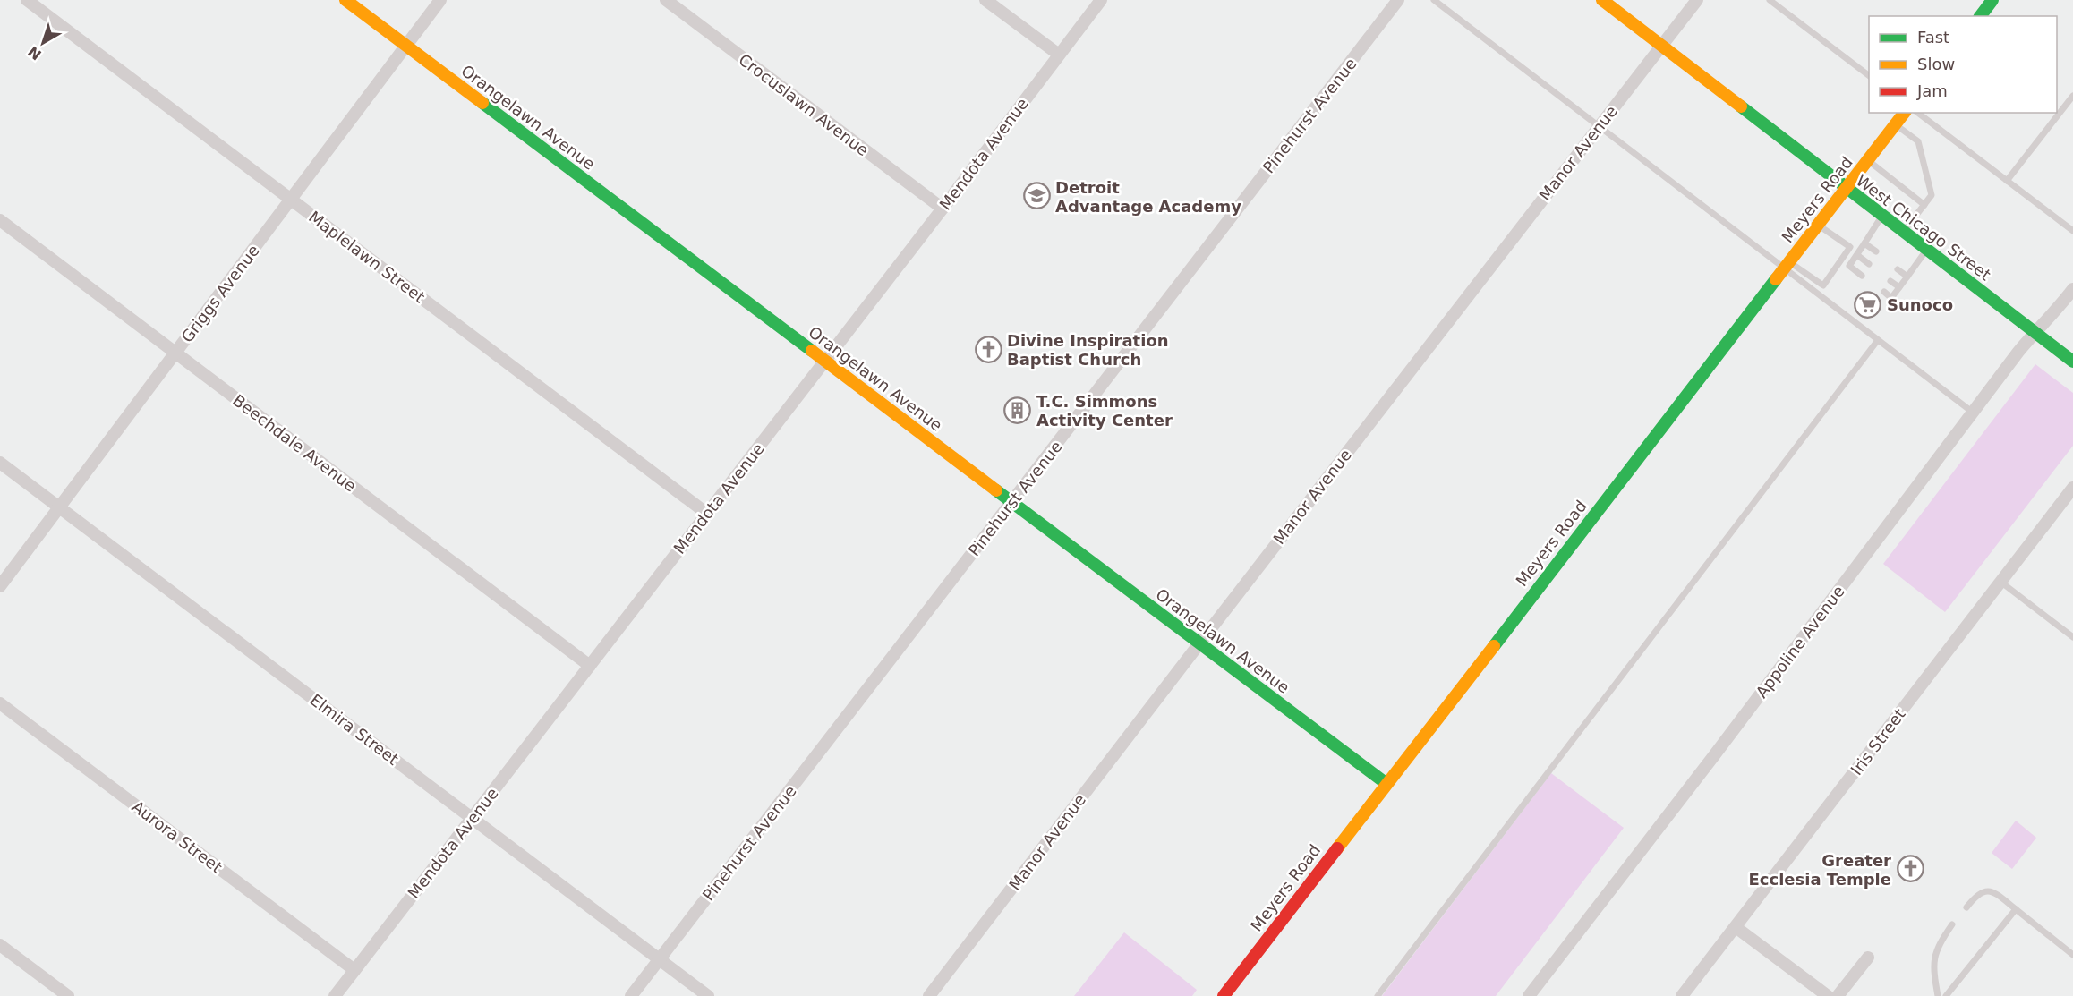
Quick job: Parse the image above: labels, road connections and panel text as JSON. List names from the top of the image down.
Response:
{
  "streets": {
    "street": [
      "Crocuslawn Avenue",
      "Pinehurst Avenue",
      "Orangelawn Avenue",
      "Manor Avenue",
      "Mendota Avenue",
      "Meyers Road",
      "West Chicago Street",
      "Maplelawn Street",
      "Griggs Avenue",
      "Beechdale Avenue",
      "Appoline Avenue",
      "Elmira Street",
      "Iris Street",
      "Aurora Street"
    ]
  },
  "crossings": [
    ["Crocuslawn Avenue", "Mendota Avenue"],
    ["Pinehurst Avenue", "Orangelawn Avenue"],
    ["Pinehurst Avenue", "Elmira Street"],
    ["Orangelawn Avenue", "Manor Avenue"],
    ["Orangelawn Avenue", "Mendota Avenue"],
    ["Orangelawn Avenue", "Meyers Road"],
    ["Orangelawn Avenue", "Griggs Avenue"],
    ["Manor Avenue", "West Chicago Street"],
    ["Mendota Avenue", "Maplelawn Street"],
    ["Mendota Avenue", "Beechdale Avenue"],
    ["Mendota Avenue", "Elmira Street"],
    ["Mendota Avenue", "Aurora Street"],
    ["Meyers Road", "West Chicago Street"],
    ["West Chicago Street", "Appoline Avenue"],
    ["Maplelawn Street", "Griggs Avenue"],
    ["Griggs Avenue", "Beechdale Avenue"],
    ["Griggs Avenue", "Elmira Street"]
  ],
  "places": {
    "school or university": ["Detroit Advantage Academy"],
    "supermarket": ["Sunoco"],
    "church": ["Divine Inspiration Baptist Church", "Greater Ecclesia Temple"],
    "building": ["T.C. Simmons Activity Center"]
  },
  "legend": ["Fast", "Slow", "Jam"],
  "north": "bottom left"
}
